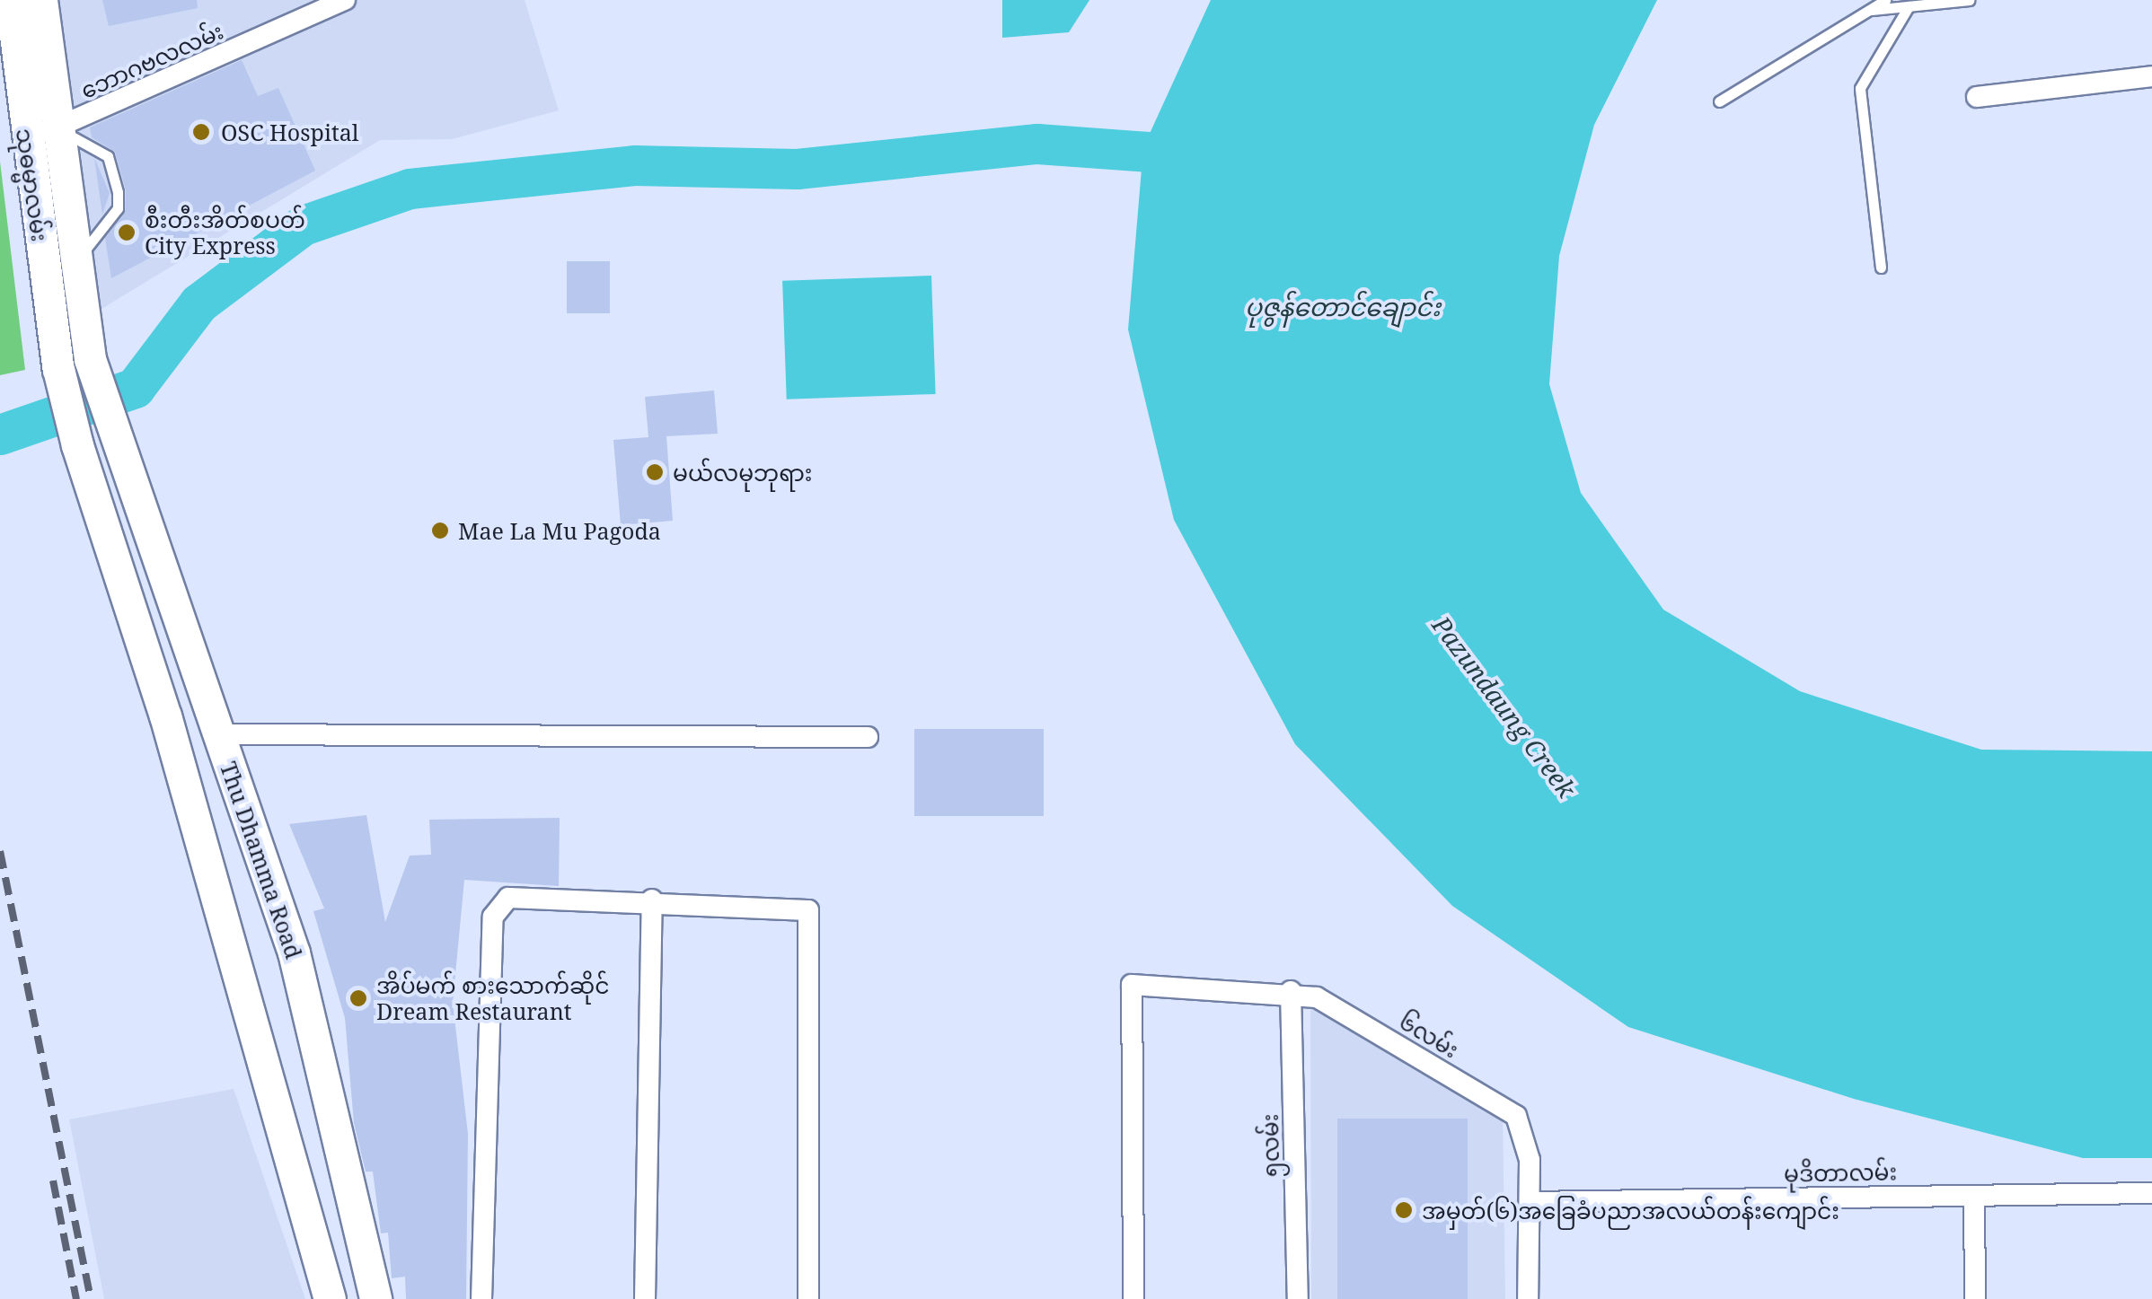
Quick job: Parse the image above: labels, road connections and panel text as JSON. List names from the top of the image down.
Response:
{
  "streets": {
    "main road": ["သုဓမ္မာလမ်း", "Thu Dhamma Road"],
    "street": [
      "ဘောဂဗလလမ်း",
      "၆လမ်း",
      "၅လမ်း",
      "မုဒိတာလမ်း"
    ]
  },
  "crossings": [
    ["ဘောဂဗလလမ်း", "သုဓမ္မာလမ်း"],
    ["သုဓမ္မာလမ်း", "Thu Dhamma Road"],
    ["၆လမ်း", "၅လမ်း"],
    ["၆လမ်း", "မုဒိတာလမ်း"]
  ],
  "water": ["ပုဇွန်တောင်ချောင်း", "Pazundaung Creek"],
  "places": [
    "OSC Hospital",
    "စီးတီးအိတ်စပတ် City Express",
    "မယ်လမုဘုရား",
    "Mae La Mu Pagoda",
    "အိပ်မက် စားသောက်ဆိုင် Dream Restaurant",
    "အမှတ်(၆)အခြေခံပညာအလယ်တန်းကျောင်း"
  ]
}
